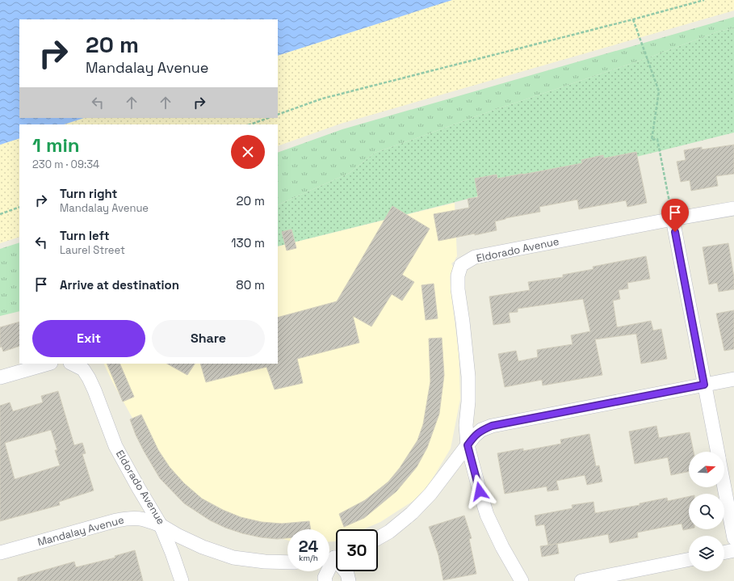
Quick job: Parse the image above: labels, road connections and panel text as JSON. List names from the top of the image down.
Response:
{
  "streets": {
    "street": ["Eldorado Avenue", "Mandalay Avenue"]
  },
  "crossings": [
    ["Eldorado Avenue", "Mandalay Avenue"]
  ],
  "north": "right",
  "page": {
    "turn": ["20 m", "Mandalay Avenue"],
    "heading": ["1 min", "230 m · 09:34"],
    "list": [
      {
        "name": "Turn right",
        "note": "Mandalay Avenue",
        "value": "20 m"
      },
      {
        "name": "Turn left",
        "note": "Laurel Street",
        "value": "130 m"
      },
      {
        "name": "Arrive at destination",
        "value": "80 m"
      }
    ],
    "buttons": ["Exit", "Share"],
    "speed": "24 km/h",
    "limit": "30"
  }
}
